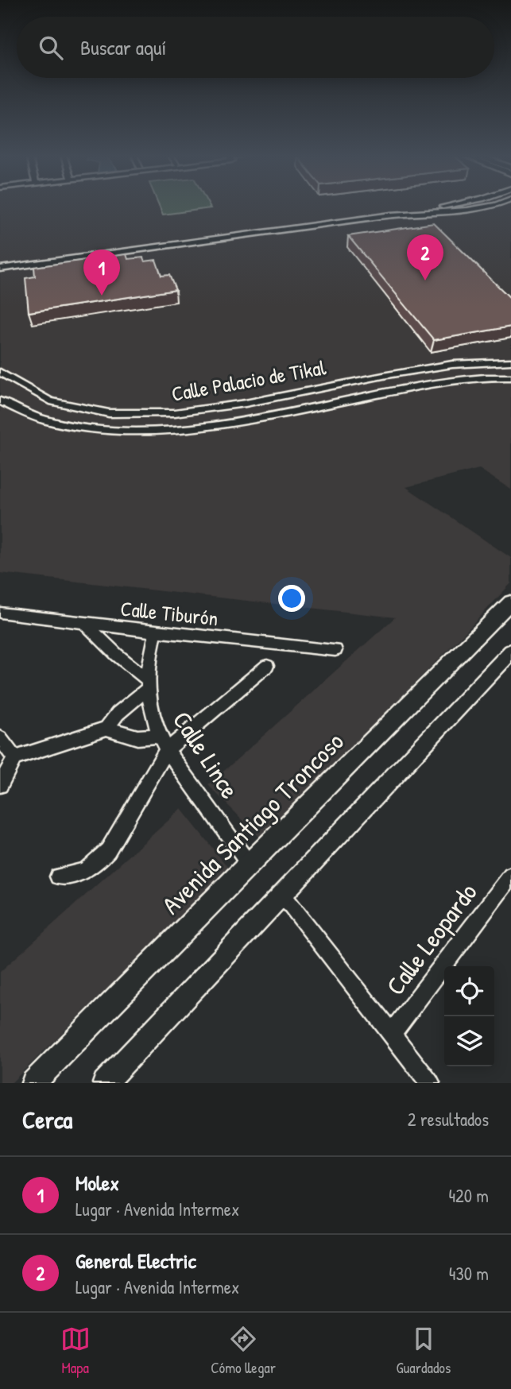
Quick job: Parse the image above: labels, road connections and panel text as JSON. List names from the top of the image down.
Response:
{
  "streets": {
    "main road": ["Avenida Santiago Troncoso"],
    "street": [
      "Calle Palacio de Tikal",
      "Calle Tiburón",
      "Calle Lince",
      "Calle Leopardo"
    ]
  },
  "crossings": [
    ["Calle Tiburón", "Calle Lince"],
    ["Calle Lince", "Avenida Santiago Troncoso"]
  ],
  "page": {
    "search": "Buscar aquí",
    "pins": ["2", "1"],
    "heading": ["Cerca", "2 resultados"],
    "list": [
      {
        "mark": "1",
        "name": "Molex",
        "note": "Lugar · Avenida Intermex",
        "value": "420 m"
      },
      {
        "mark": "2",
        "name": "General Electric",
        "note": "Lugar · Avenida Intermex",
        "value": "430 m"
      }
    ],
    "nav": ["Mapa", "Cómo llegar", "Guardados"]
  }
}
